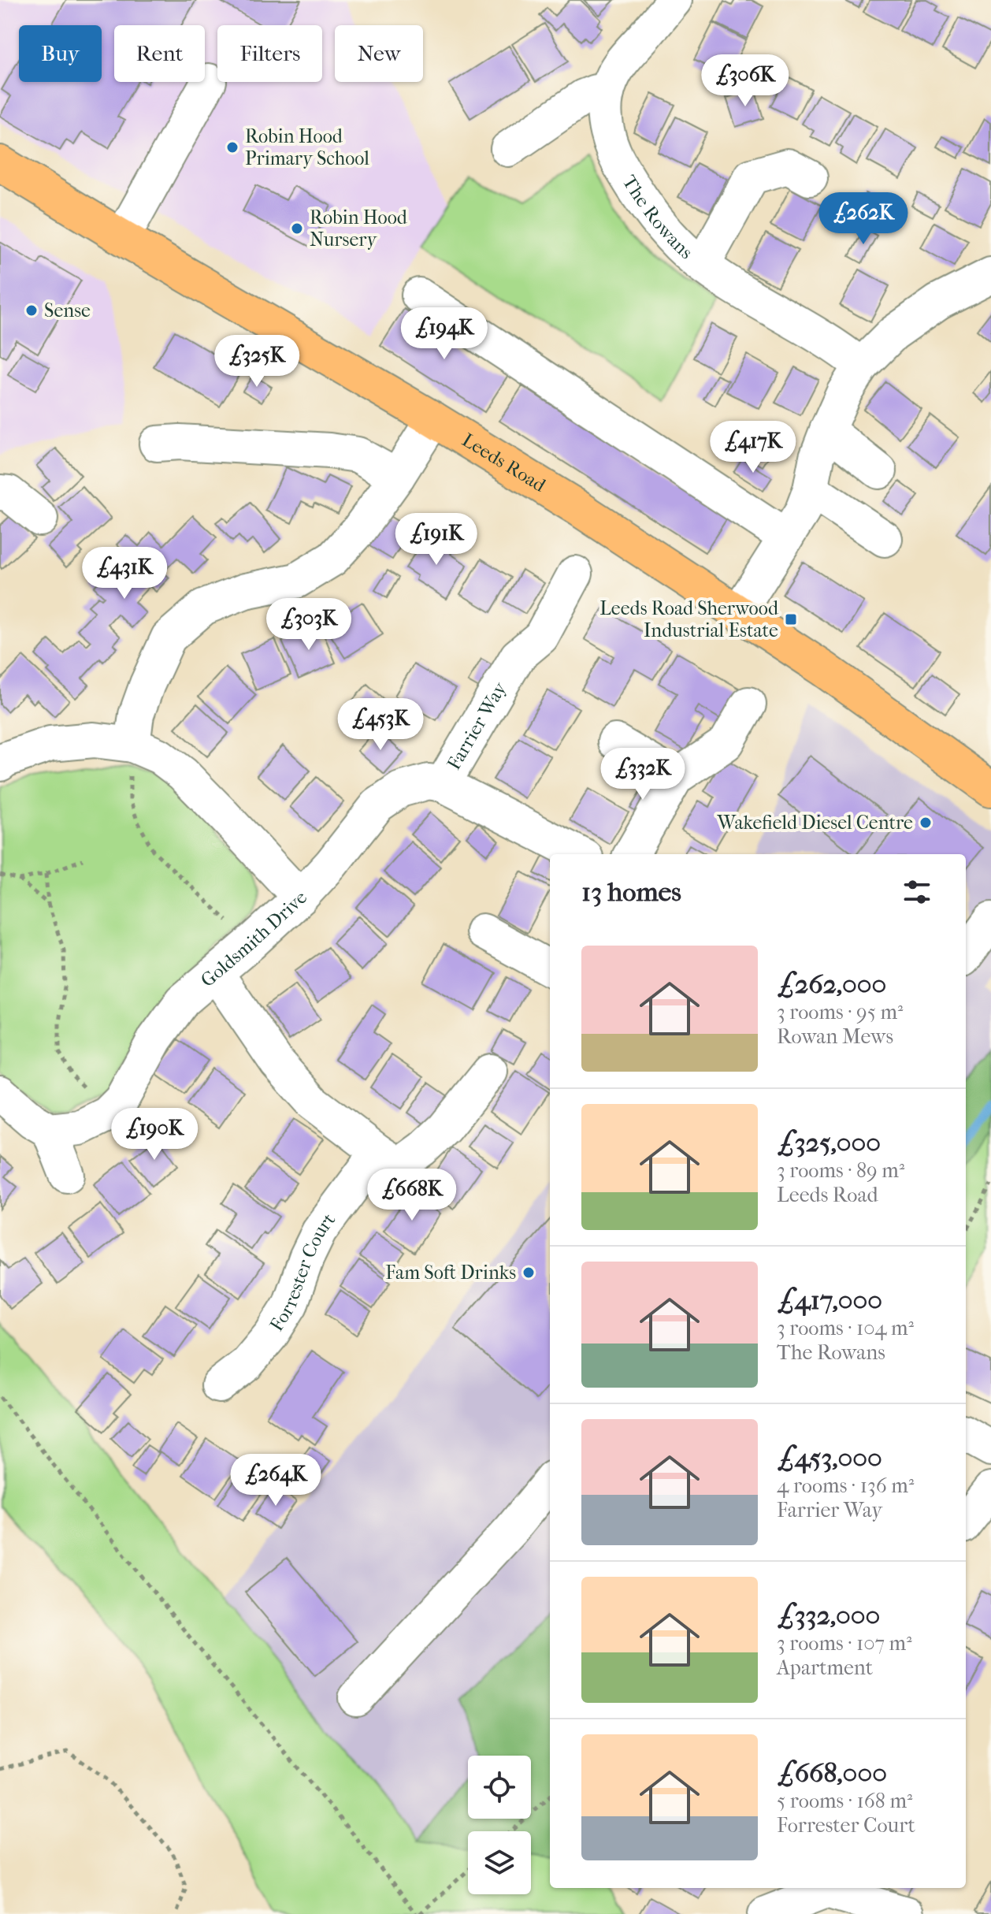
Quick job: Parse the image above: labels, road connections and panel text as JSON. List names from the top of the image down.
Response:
{
  "streets": {
    "main road": ["Leeds Road"],
    "street": [
      "The Rowans",
      "Farrier Way",
      "Goldsmith Drive",
      "Forrester Court"
    ]
  },
  "crossings": [
    ["Farrier Way", "Goldsmith Drive"]
  ],
  "places": {
    "other": [
      "Robin Hood Primary School",
      "Robin Hood Nursery",
      "Sense",
      "Wakefield Diesel Centre",
      "Fam Soft Drinks"
    ],
    "transit": ["Leeds Road Sherwood Industrial Estate"]
  },
  "page": {
    "chip": [
      "Buy",
      "Rent",
      "Filters",
      "New"
    ],
    "price": [
      "£306K",
      "£262K",
      "£194K",
      "£325K",
      "£417K",
      "£191K",
      "£431K",
      "£303K",
      "£453K",
      "£332K",
      "£190K",
      "£668K",
      "£264K"
    ],
    "heading": "13 homes",
    "list": [
      {
        "name": "£262,000",
        "note": "3 rooms · 95 m² · Rowan Mews"
      },
      {
        "name": "£325,000",
        "note": "3 rooms · 89 m² · Leeds Road"
      },
      {
        "name": "£417,000",
        "note": "3 rooms · 104 m² · The Rowans"
      },
      {
        "name": "£453,000",
        "note": "4 rooms · 136 m² · Farrier Way"
      },
      {
        "name": "£332,000",
        "note": "3 rooms · 107 m² · Apartment"
      },
      {
        "name": "£668,000",
        "note": "5 rooms · 168 m² · Forrester Court"
      }
    ]
  }
}
